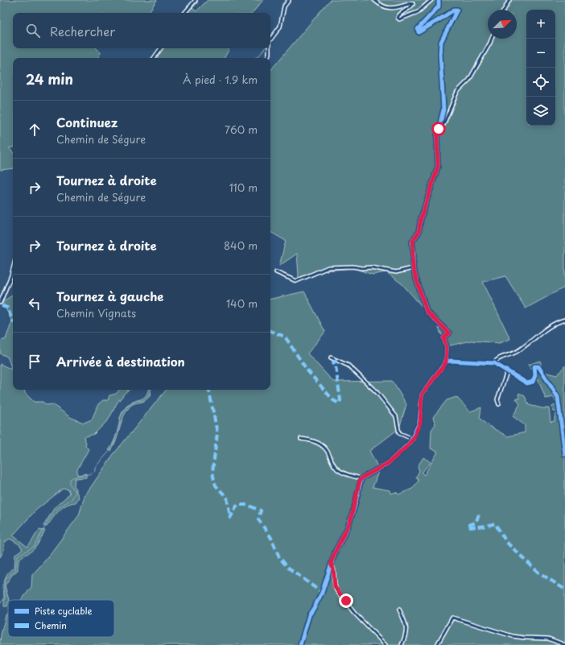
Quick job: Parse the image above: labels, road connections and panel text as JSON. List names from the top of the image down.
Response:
{
  "legend": ["Piste cyclable", "Chemin"],
  "north": "top right",
  "page": {
    "map_buttons": ["+", "−"],
    "search": "Rechercher",
    "heading": ["24 min", "À pied · 1.9 km"],
    "list": [
      ["Continuez", "Chemin de Ségure", "760 m"],
      ["Tournez à droite", "Chemin de Ségure", "110 m"],
      ["Tournez à droite", "840 m"],
      ["Tournez à gauche", "Chemin Vignats", "140 m"],
      "Arrivée à destination"
    ]
  }
}
